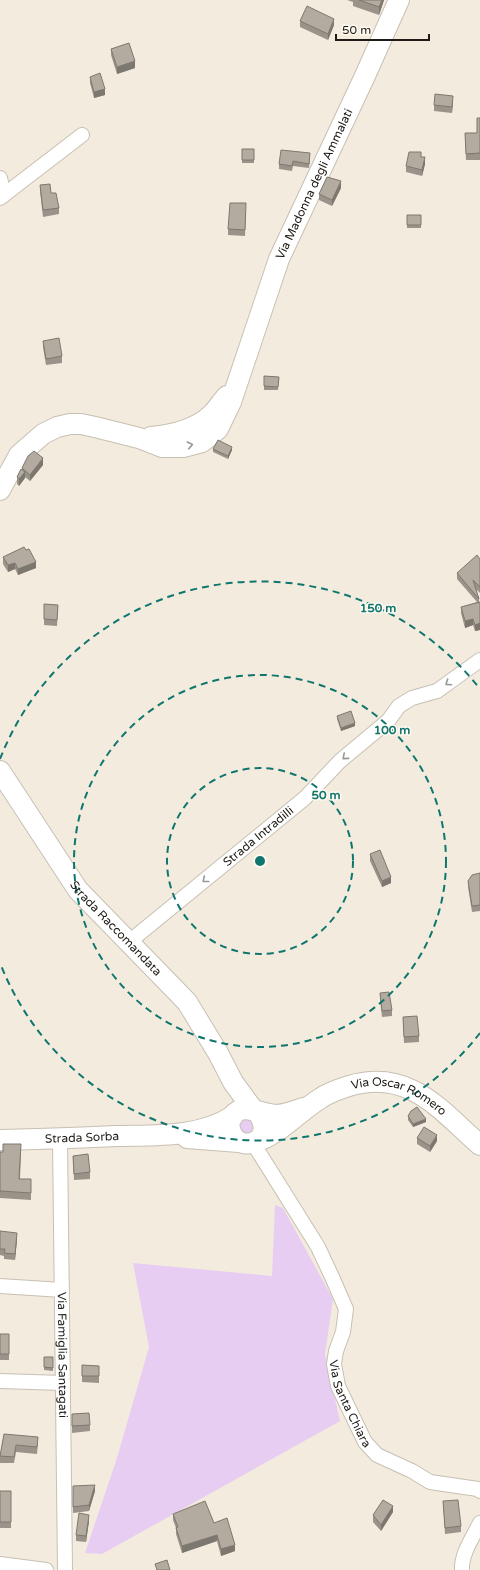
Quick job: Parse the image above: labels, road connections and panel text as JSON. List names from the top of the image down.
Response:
{
  "streets": {
    "street": [
      "Via Madonna degli Ammalati",
      "Strada Intradilli",
      "Strada Raccomandata",
      "Via Oscar Romero",
      "Strada Sorba",
      "Via Famiglia Santagati",
      "Via Santa Chiara"
    ]
  },
  "crossings": [
    ["Strada Intradilli", "Strada Raccomandata"],
    ["Strada Raccomandata", "Via Santa Chiara"],
    ["Strada Sorba", "Via Famiglia Santagati"]
  ],
  "one_way": ["Strada Intradilli"],
  "scale_bar": "50 m",
  "rings": ["150 m", "100 m", "50 m"]
}
